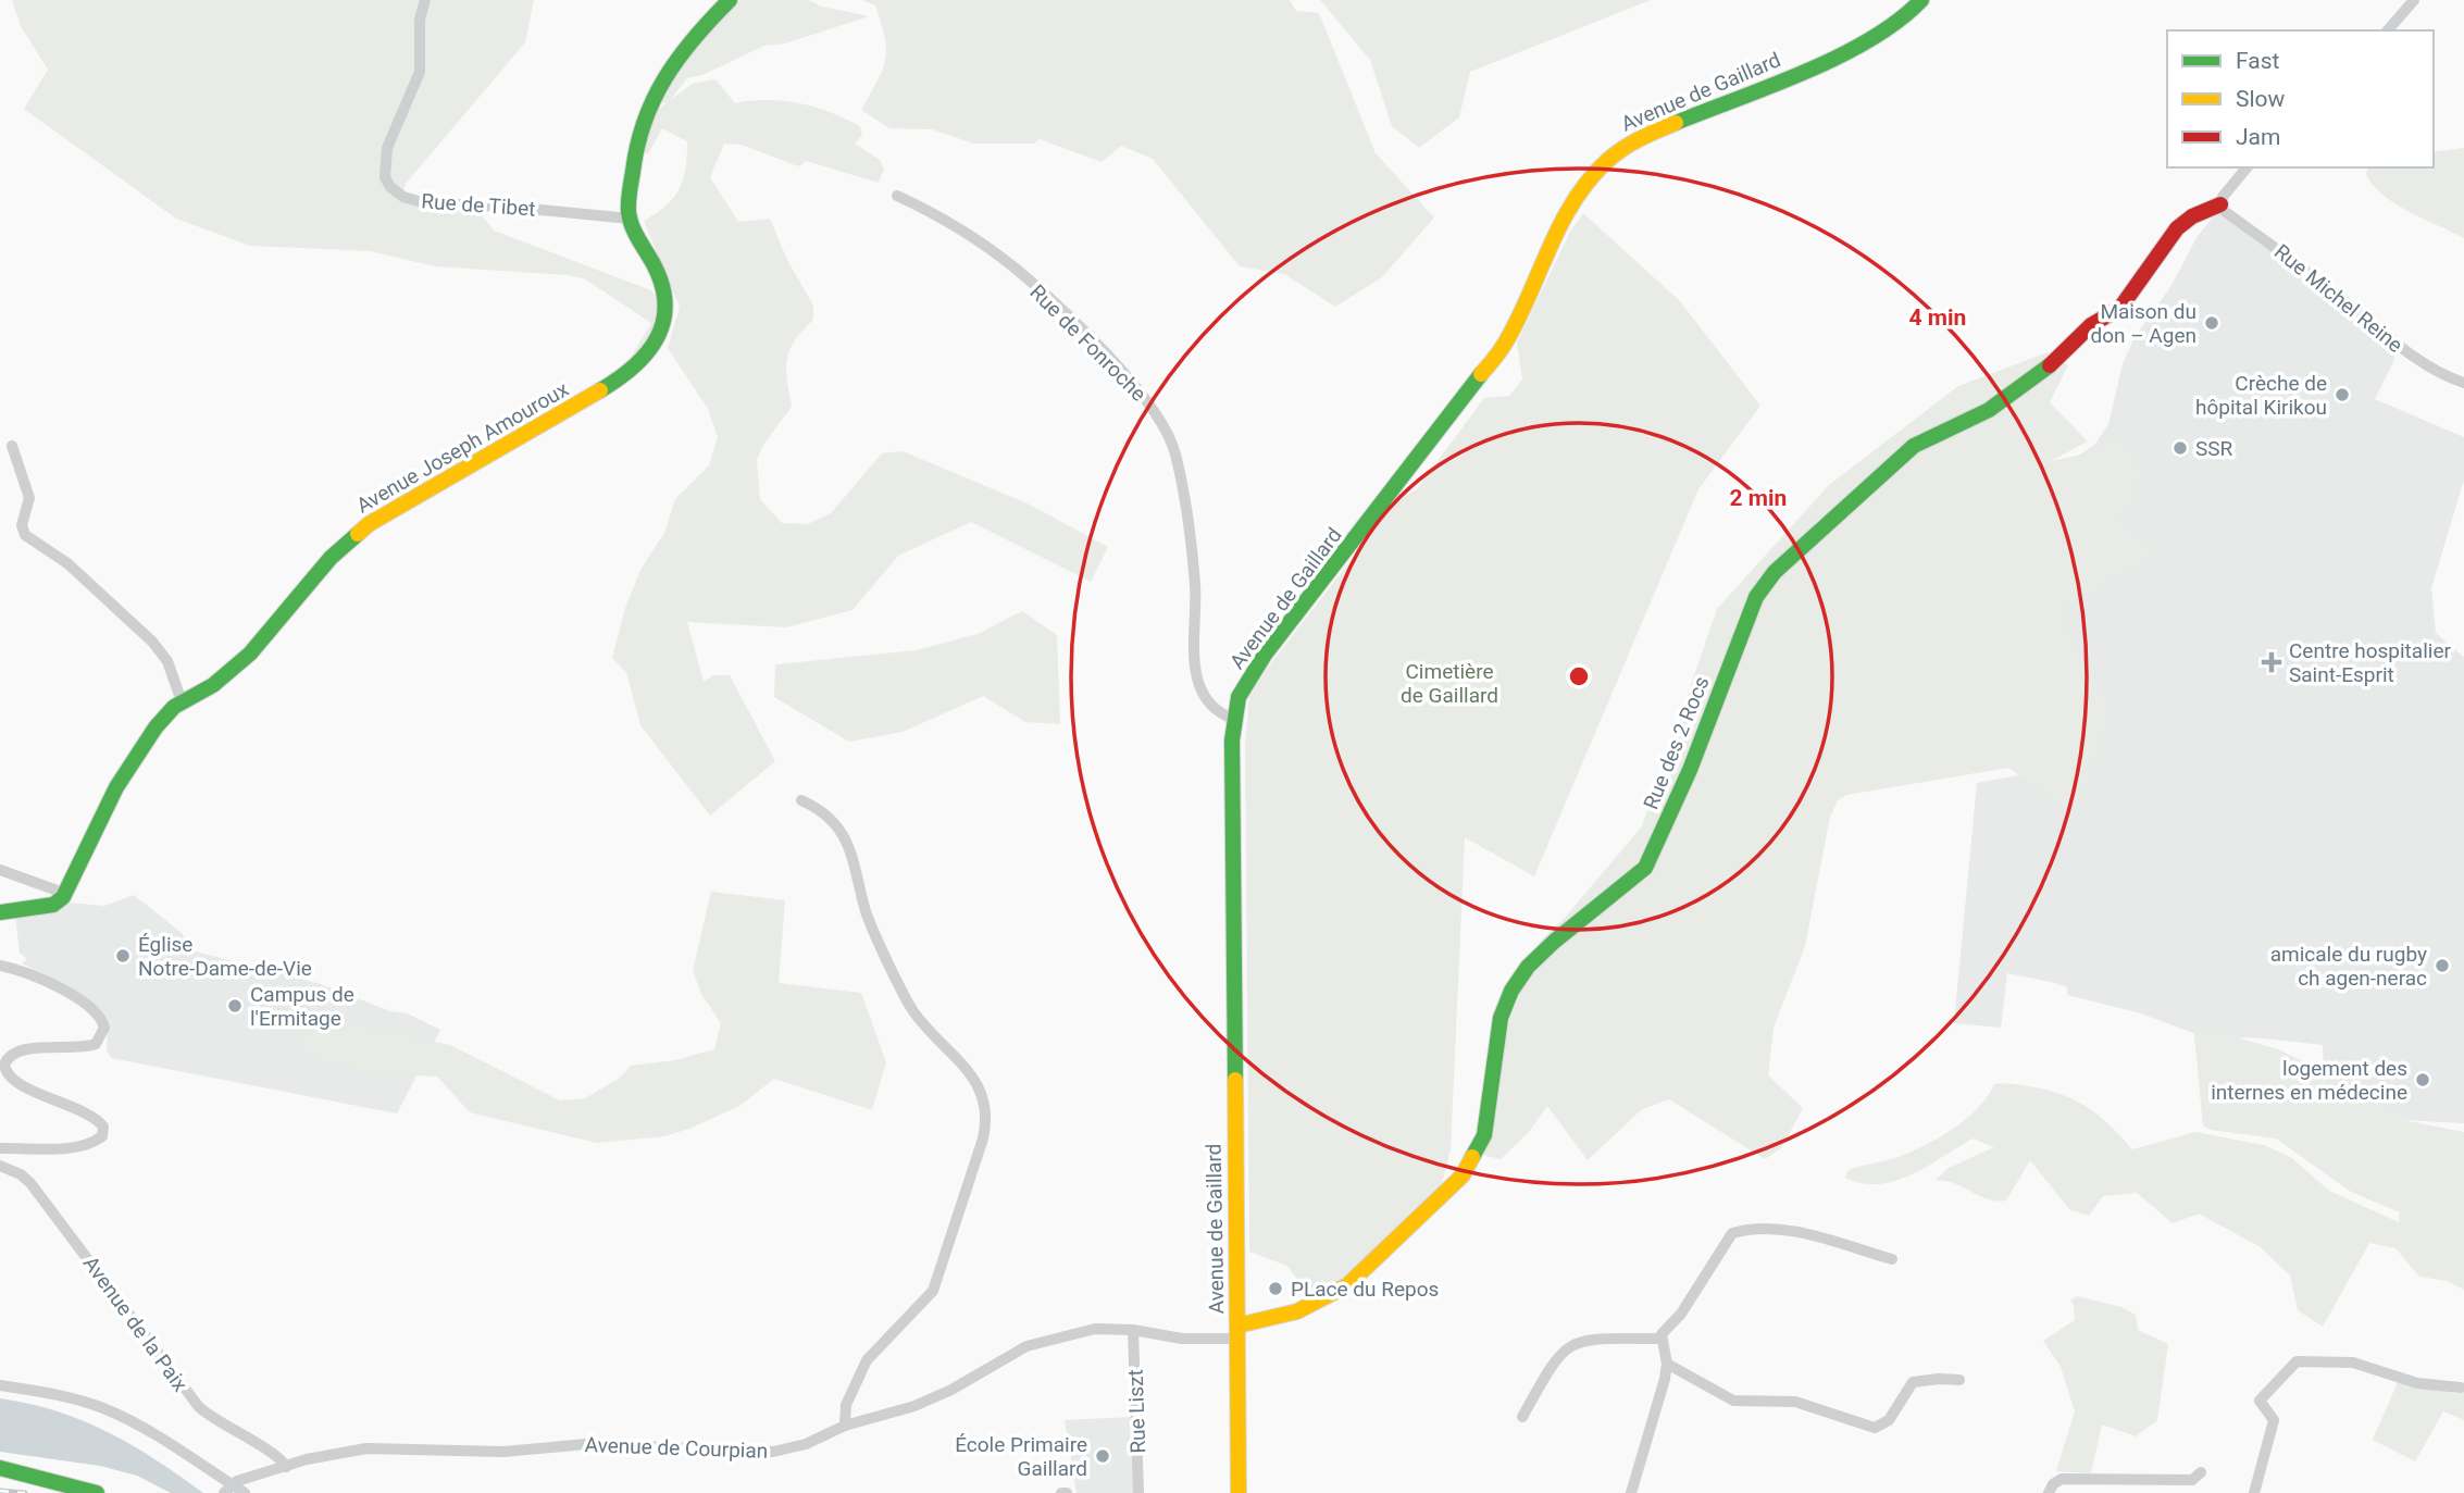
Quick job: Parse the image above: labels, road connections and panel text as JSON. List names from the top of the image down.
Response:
{
  "streets": {
    "street": [
      "Avenue de Gaillard",
      "Rue de Tibet",
      "Rue Michel Reine",
      "Rue de Fonroche",
      "Avenue Joseph Amouroux",
      "Rue des 2 Rocs",
      "Avenue de la Paix",
      "Rue Liszt",
      "Avenue de Courpian"
    ]
  },
  "crossings": [
    ["Avenue de Gaillard", "Rue de Fonroche"],
    ["Avenue de Gaillard", "Rue des 2 Rocs"],
    ["Avenue de Gaillard", "Avenue de Courpian"],
    ["Rue de Tibet", "Avenue Joseph Amouroux"],
    ["Rue Michel Reine", "Rue des 2 Rocs"],
    ["Rue des 2 Rocs", "Avenue de Courpian"],
    ["Avenue de la Paix", "Avenue de Courpian"],
    ["Rue Liszt", "Avenue de Courpian"]
  ],
  "parks": ["Cimetière de Gaillard"],
  "places": {
    "other": [
      "Maison du don – Agen",
      "Crèche de hôpital Kirikou",
      "SSR",
      "Église Notre-Dame-de-Vie",
      "amicale du rugby ch agen-nerac",
      "Campus de l'Ermitage",
      "logement des internes en médecine",
      "PLace du Repos",
      "École Primaire Gaillard"
    ],
    "health": ["Centre hospitalier Saint-Esprit"]
  },
  "legend": ["Fast", "Slow", "Jam"],
  "rings": ["4 min", "2 min"]
}
